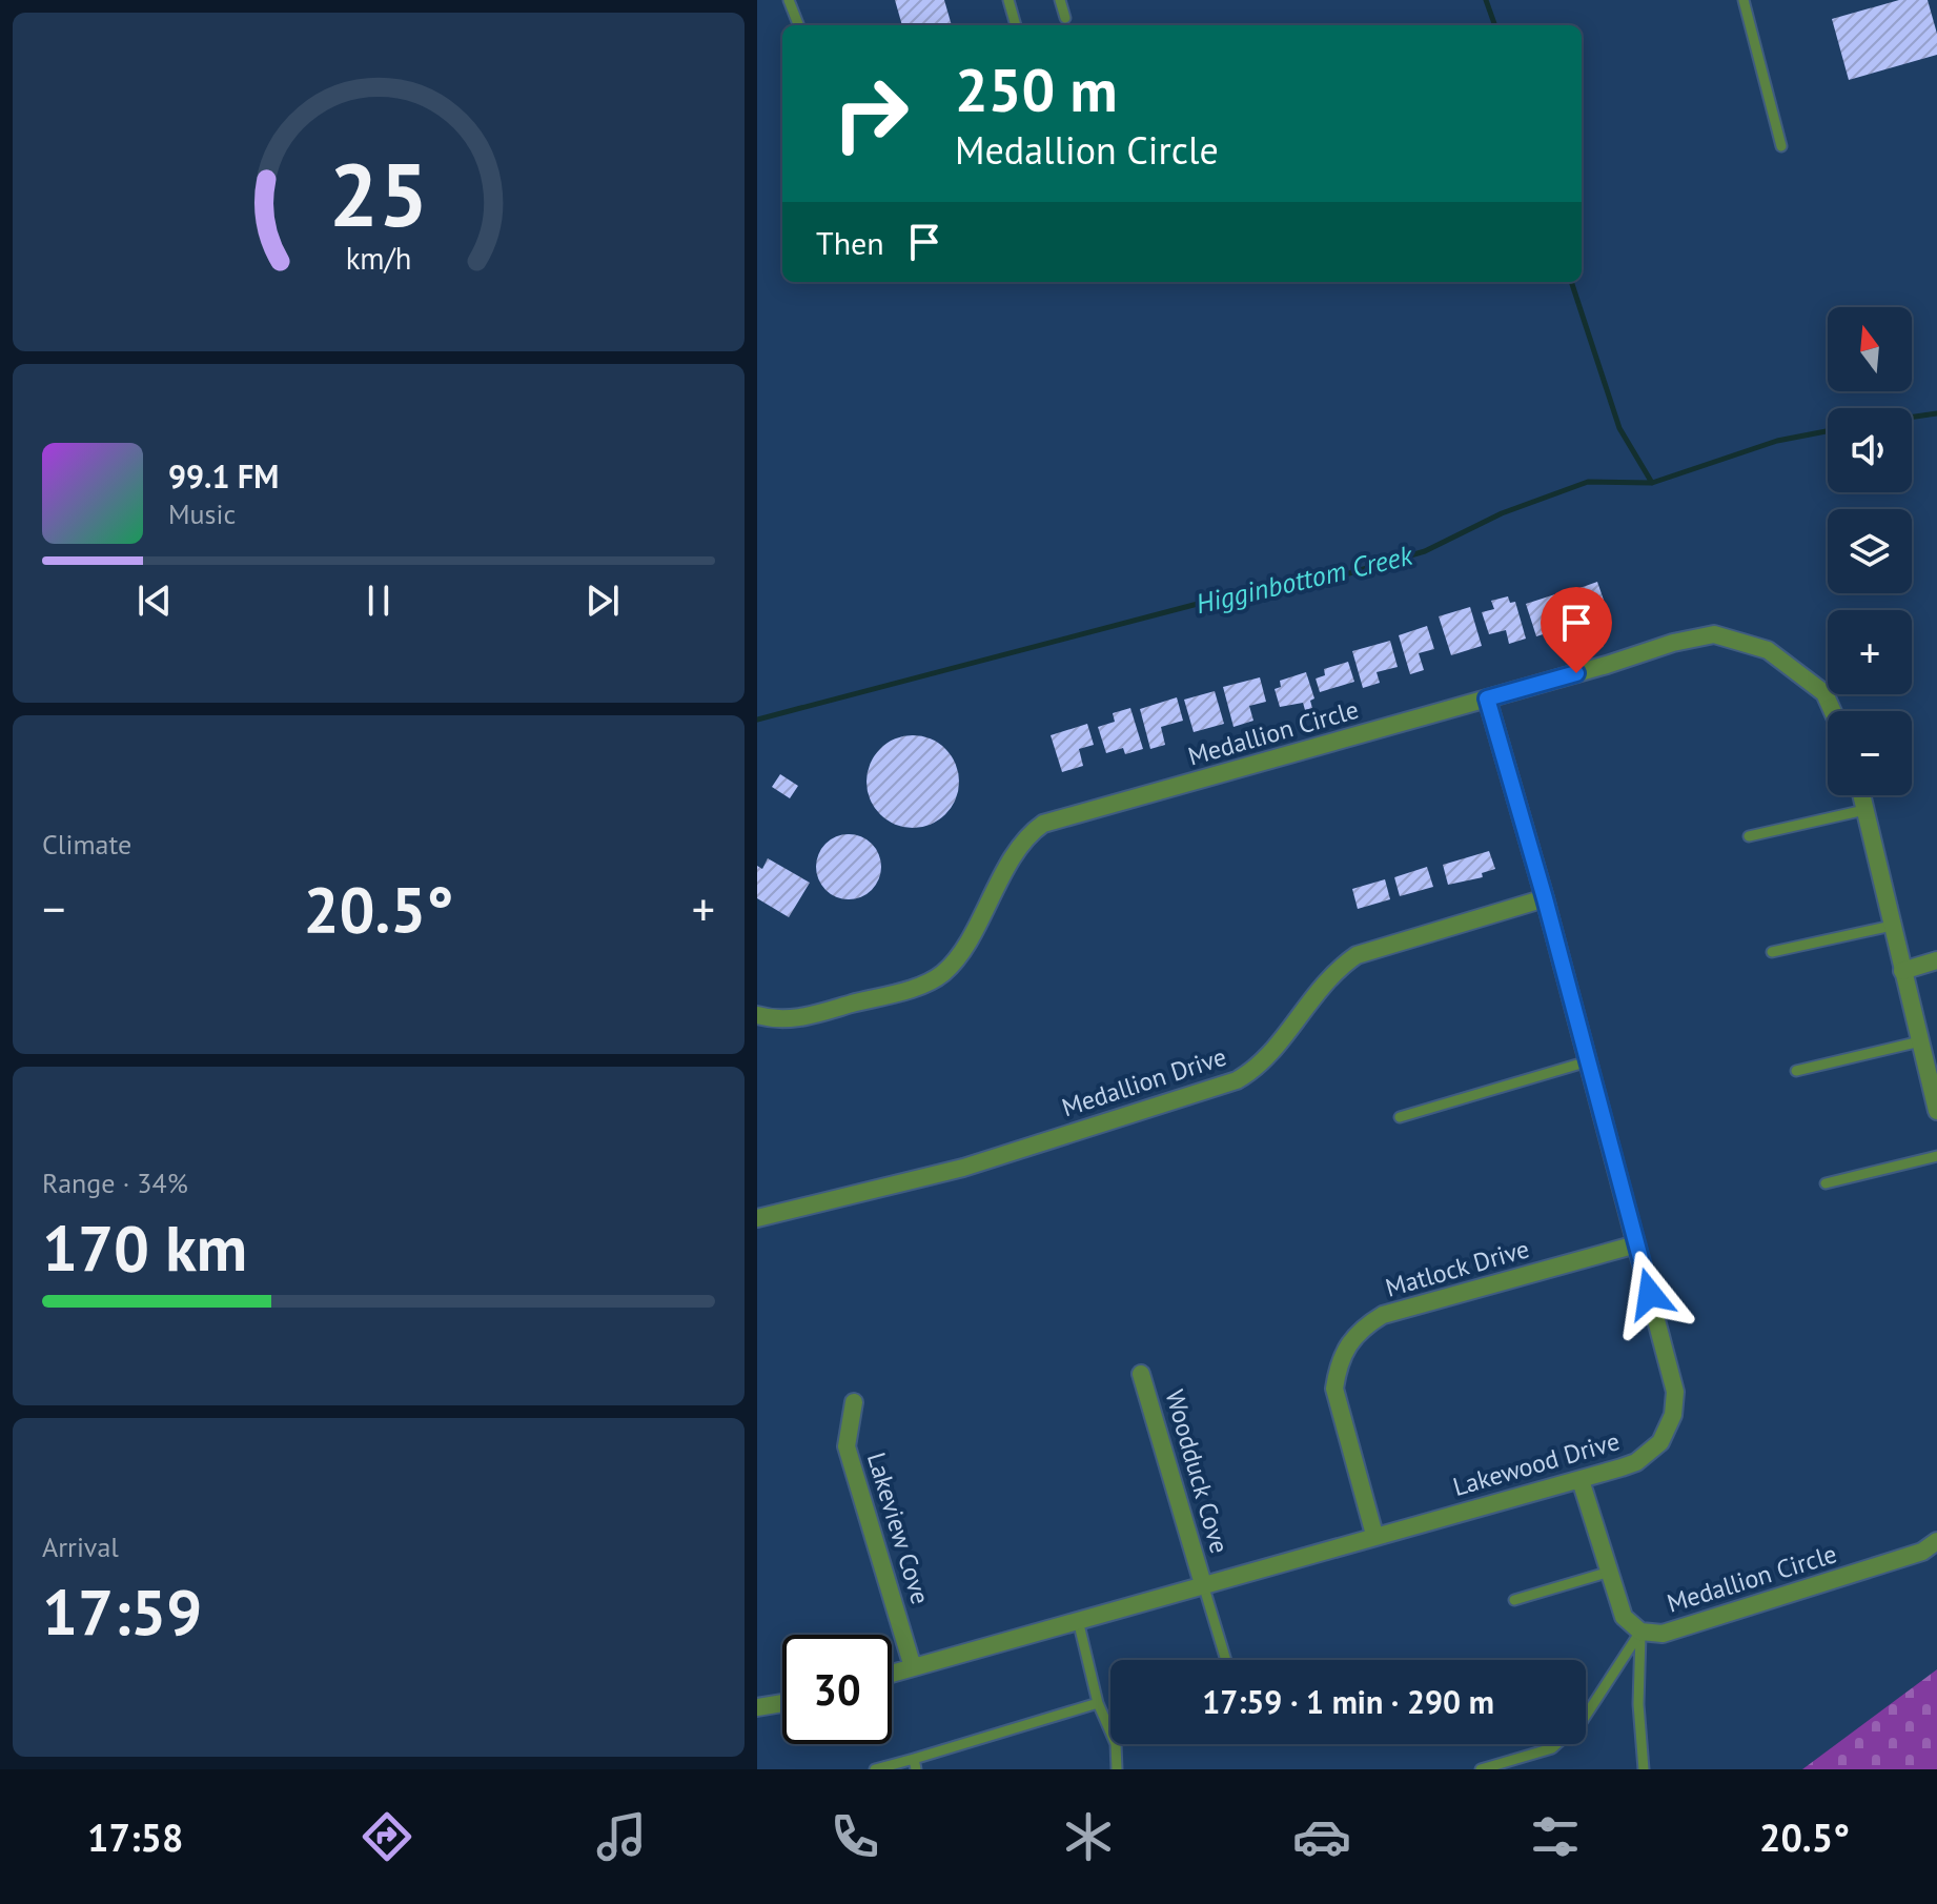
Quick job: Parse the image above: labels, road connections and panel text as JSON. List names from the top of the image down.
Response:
{
  "streets": {
    "street": [
      "Medallion Circle",
      "Medallion Drive",
      "Matlock Drive",
      "Lakewood Drive",
      "Woodduck Cove",
      "Lakeview Cove"
    ]
  },
  "crossings": [
    ["Medallion Circle", "Lakewood Drive"],
    ["Medallion Drive", "Lakewood Drive"],
    ["Matlock Drive", "Lakewood Drive"],
    ["Lakewood Drive", "Woodduck Cove"],
    ["Lakewood Drive", "Lakeview Cove"]
  ],
  "water": ["Higginbottom Creek"],
  "north": "top",
  "page": {
    "turn": ["250 m", "Medallion Circle"],
    "then": "Then",
    "map_buttons": ["+", "−"],
    "song": ["99.1 FM", "Music"],
    "tile": [
      "Climate",
      ["Range · 34%", "170 km"],
      ["Arrival", "17:59"]
    ],
    "heat": ["−", "20.5°", "+"],
    "limit": "30",
    "trip": "17:59 · 1 min · 290 m",
    "tabs": ["17:58", "20.5°"],
    "gauge": ["25", "km/h"]
  }
}
